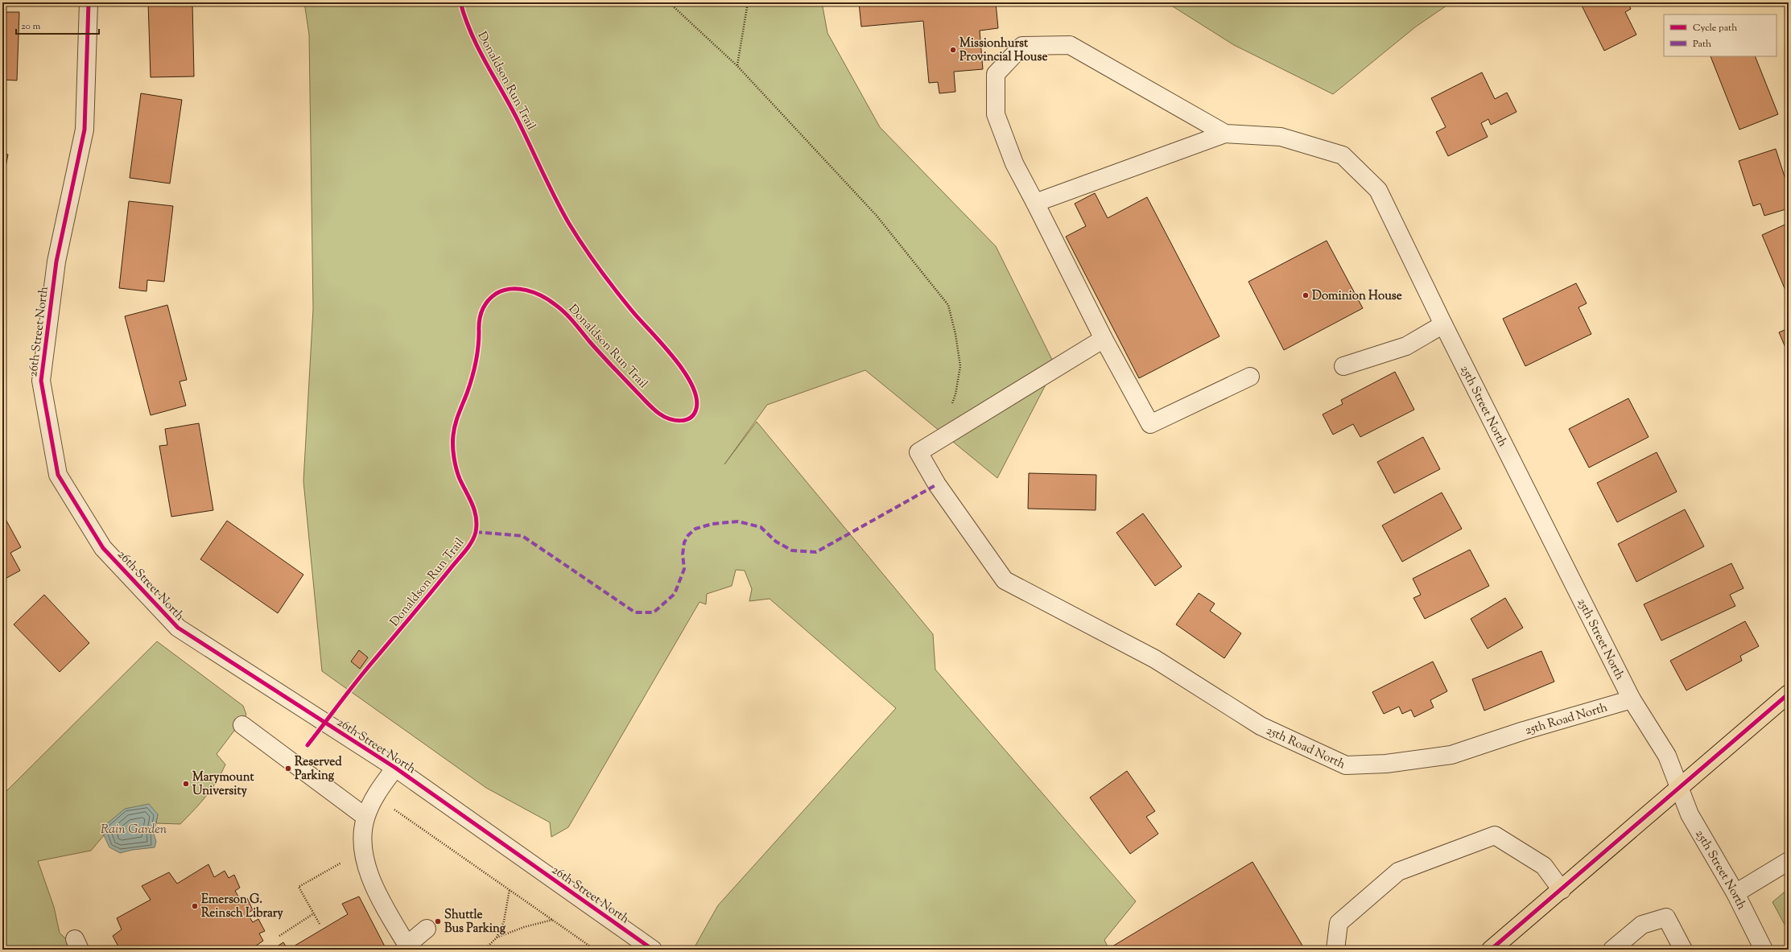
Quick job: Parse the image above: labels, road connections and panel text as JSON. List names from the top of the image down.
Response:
{
  "streets": {
    "street": ["26th Street North", "25th Street North", "25th Road North"],
    "cycle path": ["Donaldson Run Trail"]
  },
  "crossings": [
    ["25th Street North", "25th Road North"]
  ],
  "water": ["Rain Garden"],
  "places": [
    "Missionhurst Provincial House",
    "Dominion House",
    "Reserved Parking",
    "Marymount University",
    "Emerson G. Reinsch Library",
    "Shuttle Bus Parking"
  ],
  "legend": ["Cycle path", "Path"],
  "scale_bar": "20 m"
}
